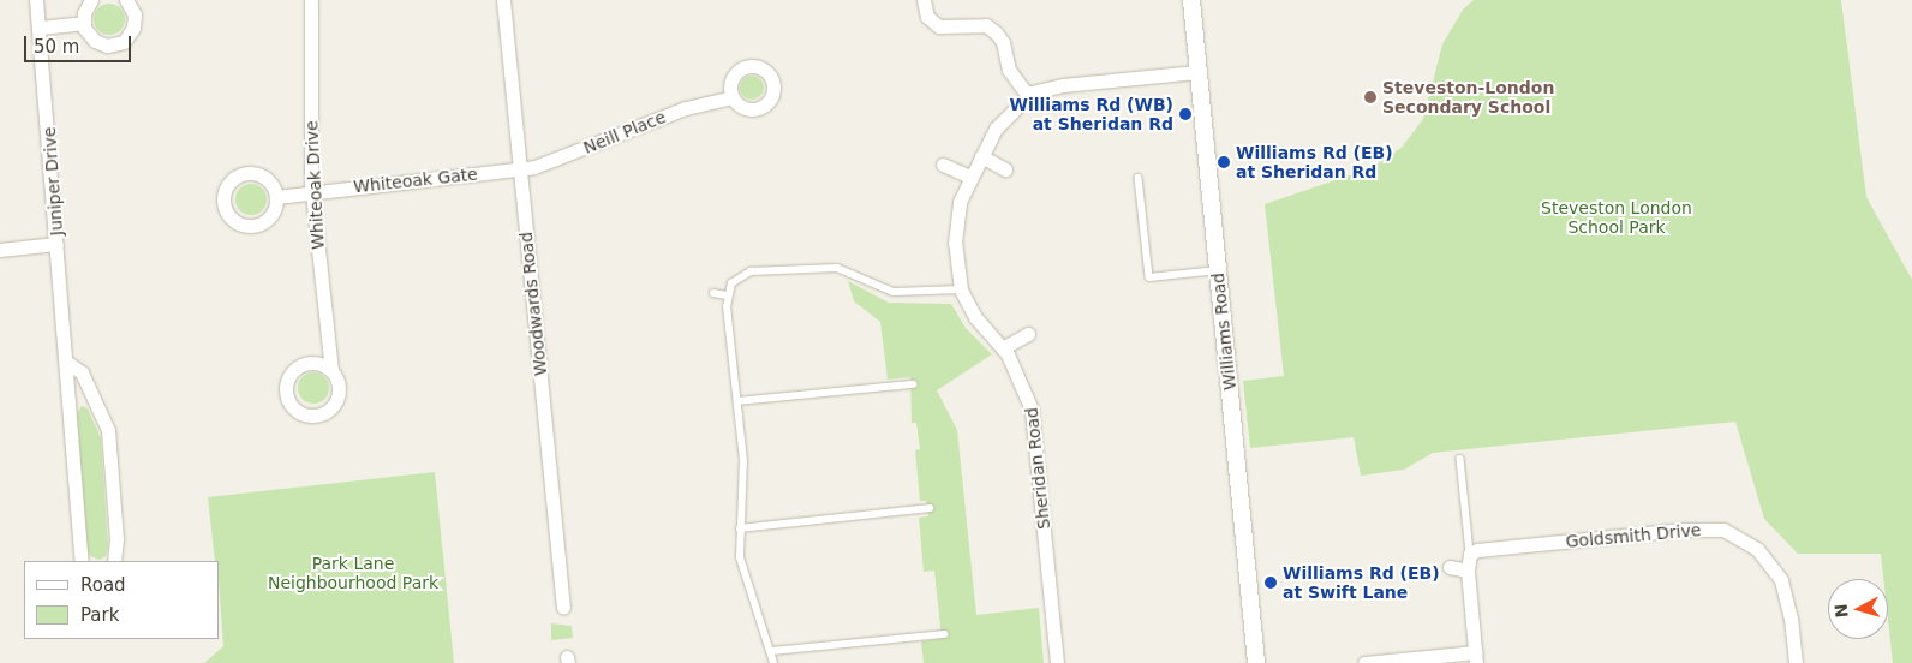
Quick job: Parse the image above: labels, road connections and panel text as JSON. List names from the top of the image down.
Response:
{
  "streets": {
    "street": [
      "Neill Place",
      "Whiteoak Gate",
      "Juniper Drive",
      "Whiteoak Drive",
      "Woodwards Road",
      "Williams Road",
      "Sheridan Road",
      "Goldsmith Drive"
    ]
  },
  "crossings": [
    ["Neill Place", "Whiteoak Gate"],
    ["Neill Place", "Woodwards Road"],
    ["Whiteoak Gate", "Whiteoak Drive"],
    ["Whiteoak Gate", "Woodwards Road"]
  ],
  "parks": ["Steveston London School Park", "Park Lane Neighbourhood Park"],
  "places": [
    "Steveston-London Secondary School",
    "Williams Rd (WB) at Sheridan Rd",
    "Williams Rd (EB) at Sheridan Rd",
    "Williams Rd (EB) at Swift Lane"
  ],
  "legend": ["Road", "Park"],
  "scale_bar": "50 m",
  "north": "left"
}
